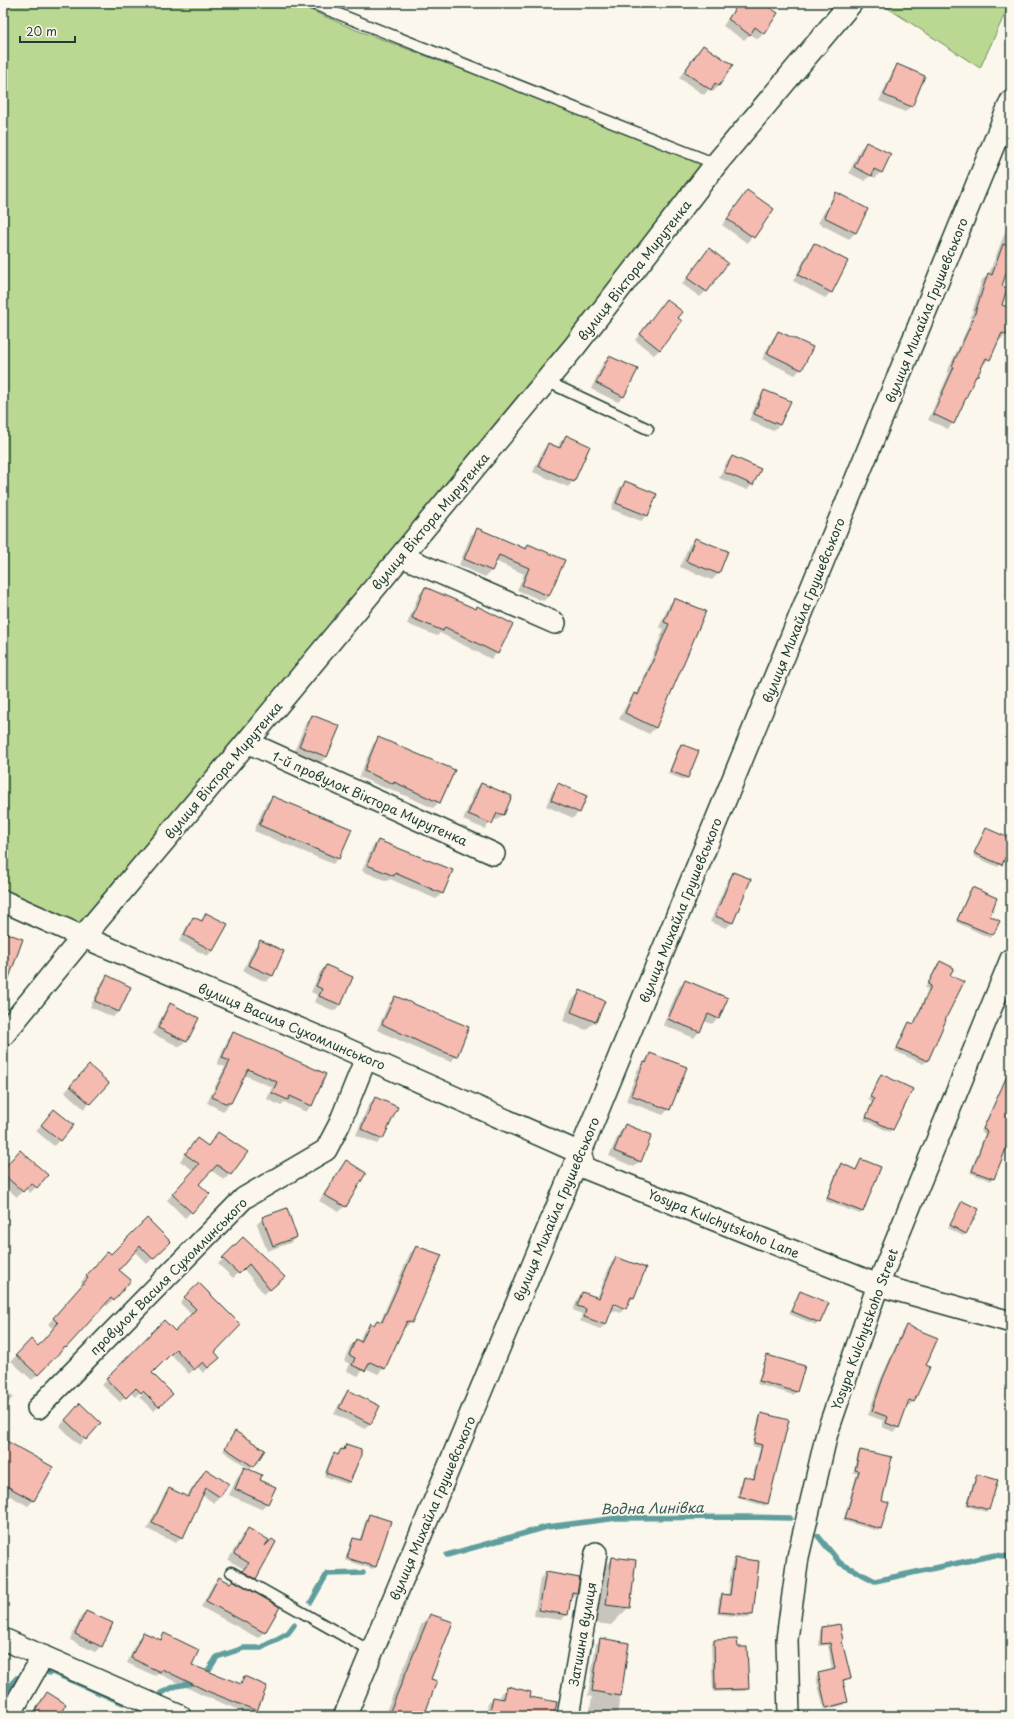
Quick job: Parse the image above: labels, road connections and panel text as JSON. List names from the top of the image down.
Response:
{
  "streets": {
    "street": [
      "вулиця Віктора Мирутенка",
      "вулиця Михайла Грушевського",
      "1-й провулок Віктора Мирутенка",
      "вулиця Василя Сухомлинського",
      "Yosypa Kulchytskoho Lane",
      "провулок Василя Сухомлинського",
      "Yosypa Kulchytskoho Street",
      "Затишна вулиця"
    ]
  },
  "crossings": [
    ["вулиця Віктора Мирутенка", "1-й провулок Віктора Мирутенка"],
    ["вулиця Віктора Мирутенка", "вулиця Василя Сухомлинського"],
    ["вулиця Михайла Грушевського", "вулиця Василя Сухомлинського"],
    ["вулиця Михайла Грушевського", "Yosypa Kulchytskoho Lane"],
    ["вулиця Василя Сухомлинського", "Yosypa Kulchytskoho Lane"],
    ["вулиця Василя Сухомлинського", "провулок Василя Сухомлинського"],
    ["Yosypa Kulchytskoho Lane", "Yosypa Kulchytskoho Street"]
  ],
  "water": ["Водна Линівка"],
  "scale_bar": "20 m"
}
